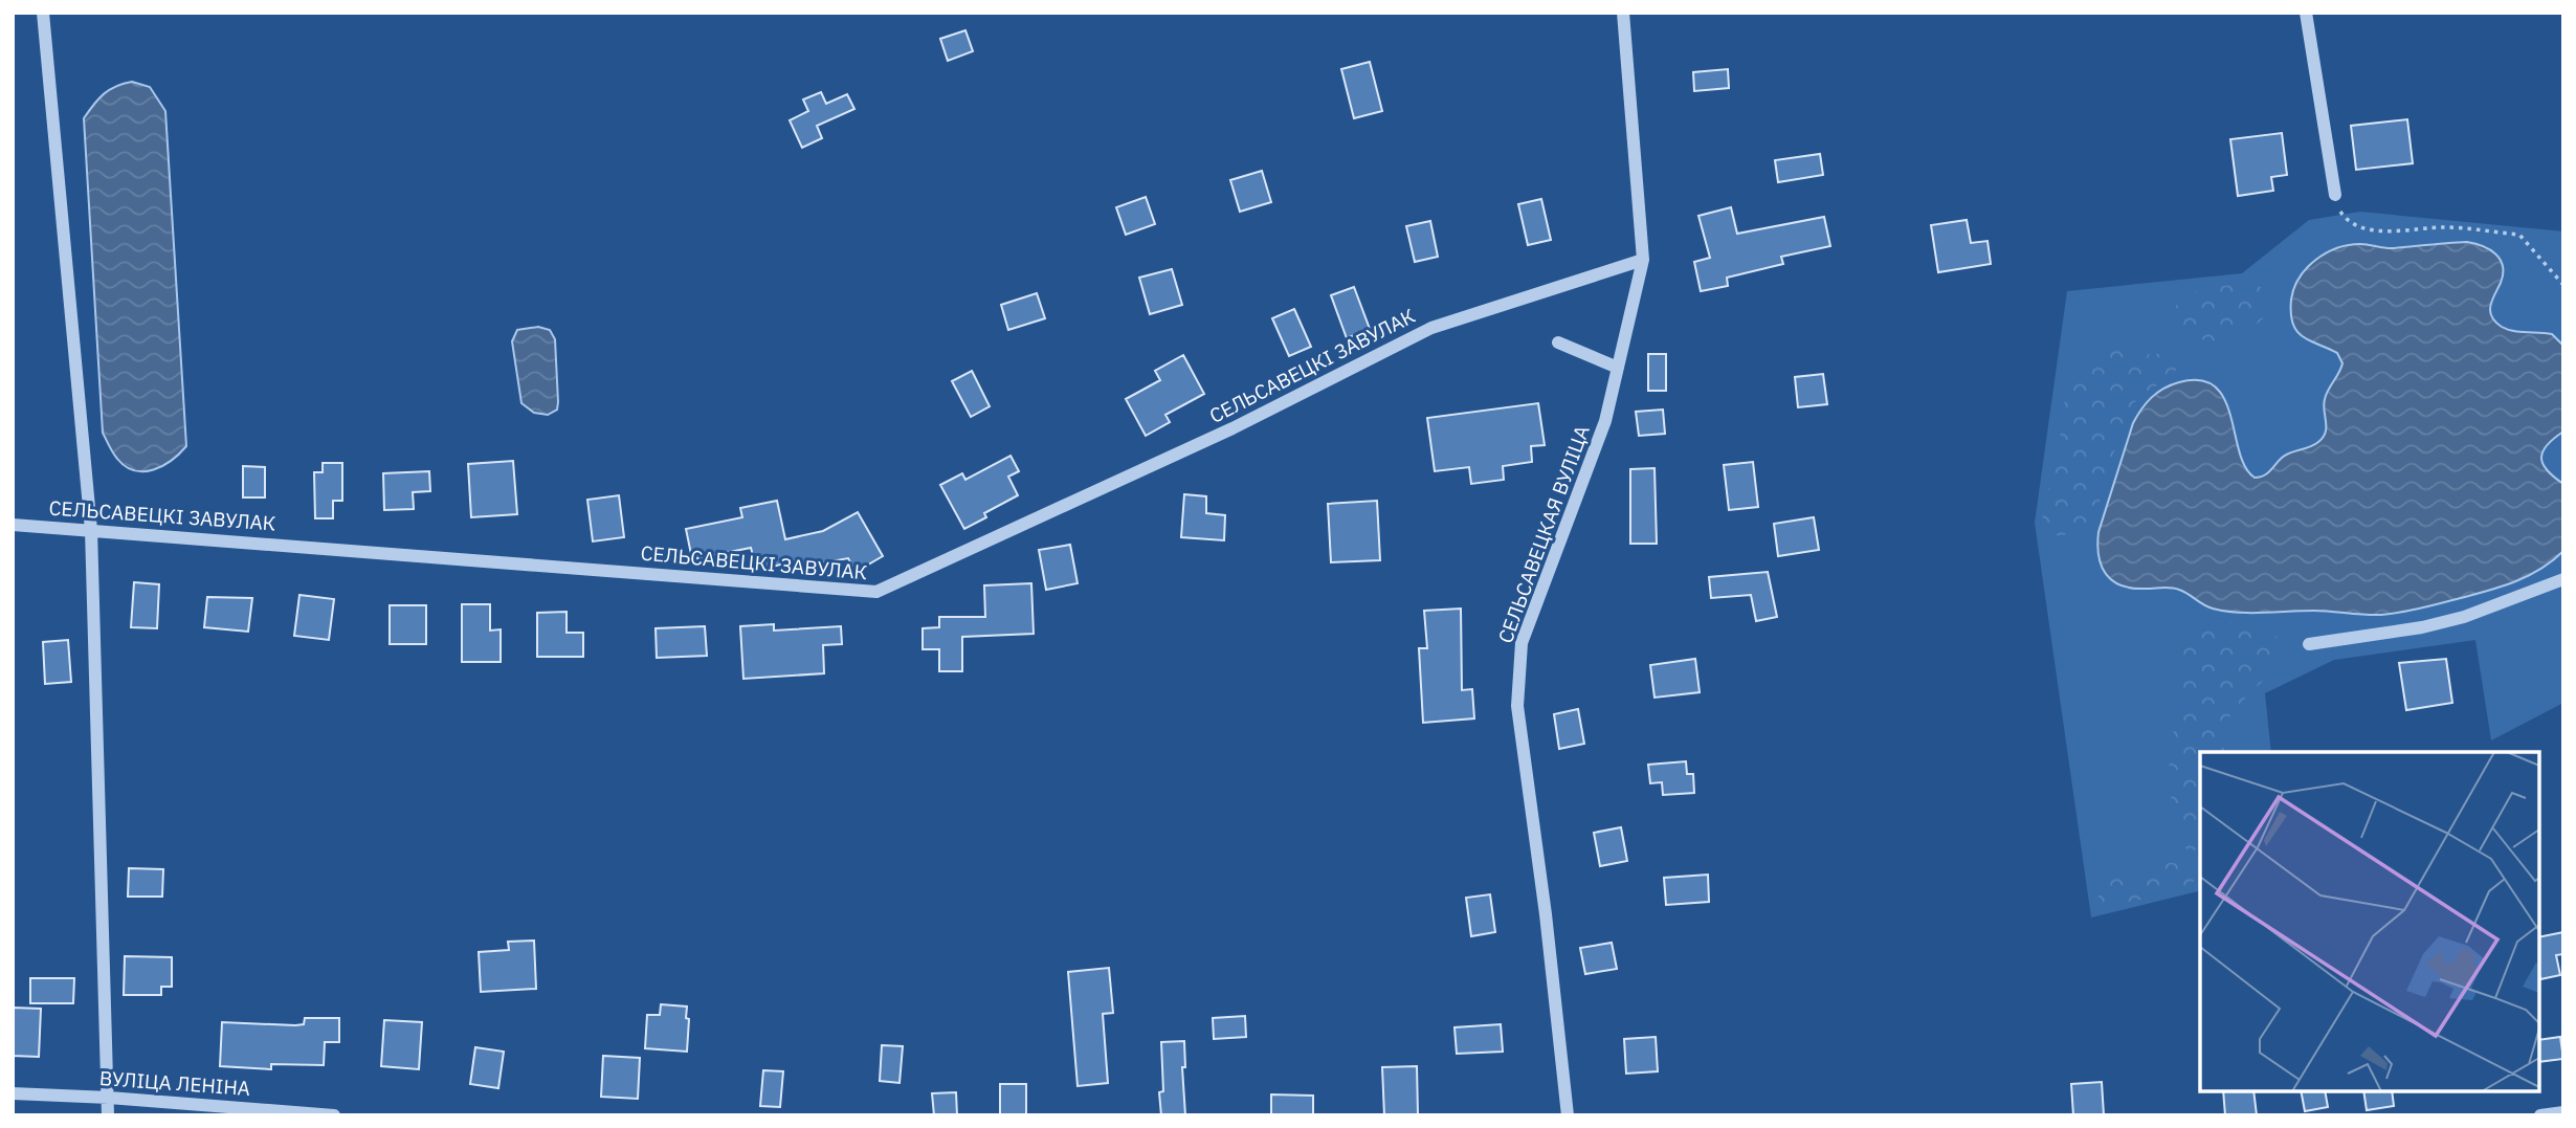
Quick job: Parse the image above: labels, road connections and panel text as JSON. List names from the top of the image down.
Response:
{
  "streets": {
    "street": ["СЕЛЬСАВЕЦКІ ЗАВУЛАК", "СЕЛЬСАВЕЦКАЯ ВУЛІЦА", "ВУЛІЦА ЛЕНІНА"]
  },
  "crossings": [
    ["СЕЛЬСАВЕЦКІ ЗАВУЛАК", "СЕЛЬСАВЕЦКАЯ ВУЛІЦА"]
  ]
}
